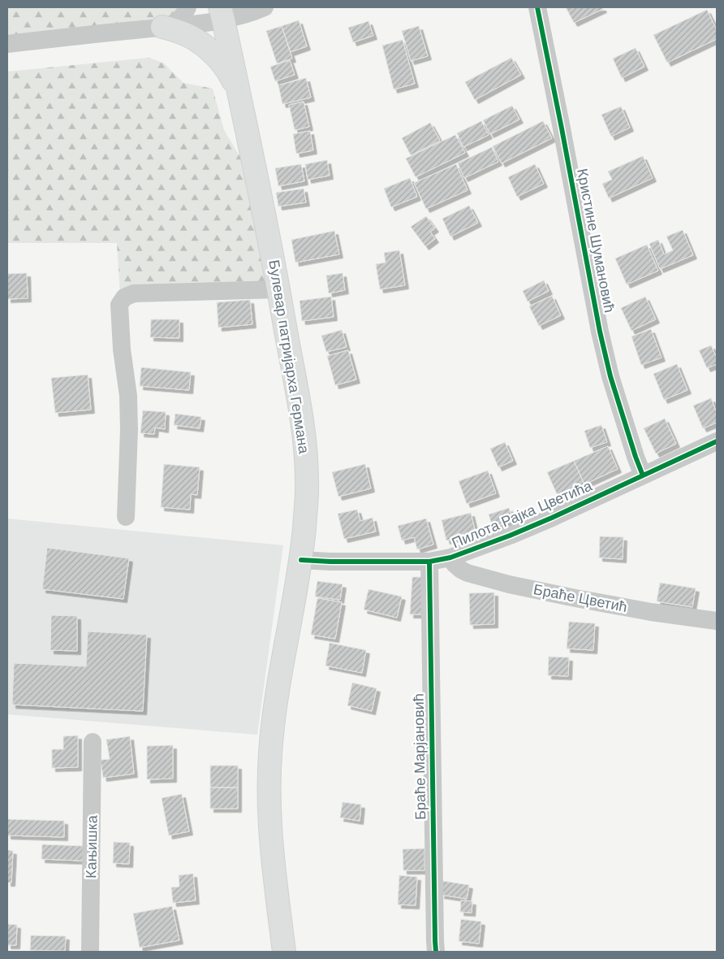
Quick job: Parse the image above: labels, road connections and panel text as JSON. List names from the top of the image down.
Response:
{
  "streets": {
    "main road": ["Булевар патријарха Германа"],
    "street": [
      "Кристине Шумановић",
      "Пилота Рајка Цветића",
      "Браће Цветић",
      "Браће Марјановић",
      "Кањишка"
    ]
  },
  "crossings": [
    ["Кристине Шумановић", "Пилота Рајка Цветића"],
    ["Булевар патријарха Германа", "Пилота Рајка Цветића"],
    ["Пилота Рајка Цветића", "Браће Цветић"],
    ["Пилота Рајка Цветића", "Браће Марјановић"]
  ]
}
